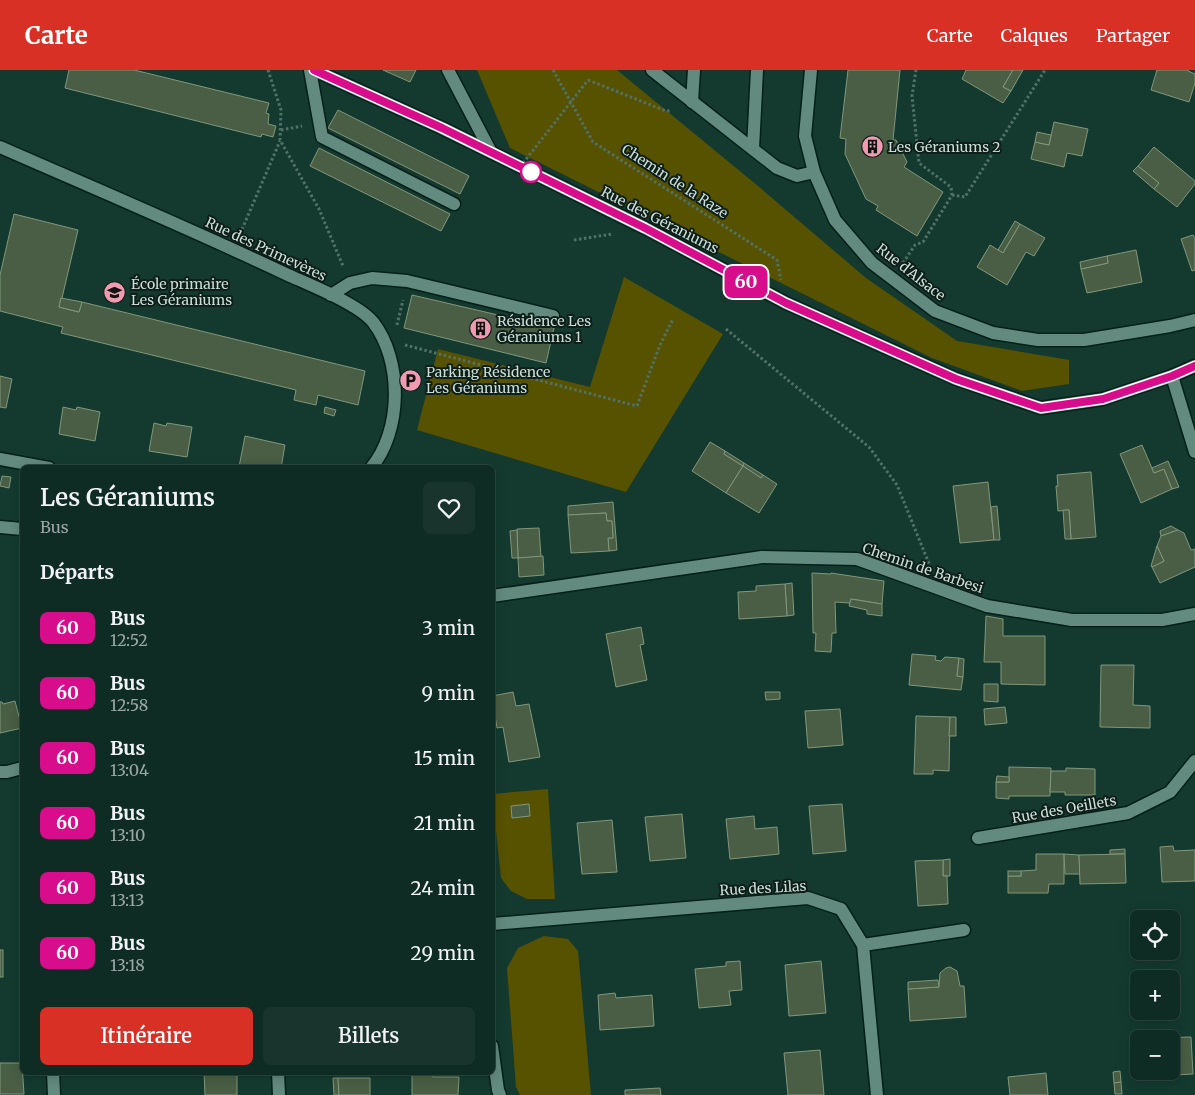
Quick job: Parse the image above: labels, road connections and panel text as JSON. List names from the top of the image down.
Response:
{
  "streets": {
    "street": [
      "Rue des Géraniums",
      "Rue des Primevères",
      "Rue d'Alsace",
      "Chemin de Barbesi",
      "Rue des Oeillets",
      "Rue des Lilas"
    ],
    "path": ["Chemin de la Raze"]
  },
  "crossings": [
    ["Chemin de la Raze", "Rue des Géraniums"]
  ],
  "places": {
    "building": ["Les Géraniums 2", "Résidence Les Géraniums 1"],
    "school or university": ["École primaire Les Géraniums"],
    "parking": ["Parking Résidence Les Géraniums"]
  },
  "lines": ["bus line 60"],
  "page": {
    "header": "Carte",
    "nav": ["Carte", "Calques", "Partager"],
    "on_map": "60",
    "heading": [
      ["Les Géraniums", "Bus"],
      "Départs"
    ],
    "list": [
      {
        "mark": "60",
        "name": "Bus",
        "note": "12:52",
        "value": "3 min"
      },
      {
        "mark": "60",
        "name": "Bus",
        "note": "12:58",
        "value": "9 min"
      },
      {
        "mark": "60",
        "name": "Bus",
        "note": "13:04",
        "value": "15 min"
      },
      {
        "mark": "60",
        "name": "Bus",
        "note": "13:10",
        "value": "21 min"
      },
      {
        "mark": "60",
        "name": "Bus",
        "note": "13:13",
        "value": "24 min"
      },
      {
        "mark": "60",
        "name": "Bus",
        "note": "13:18",
        "value": "29 min"
      }
    ],
    "map_buttons": ["+", "−"],
    "buttons": ["Itinéraire", "Billets"]
  }
}
